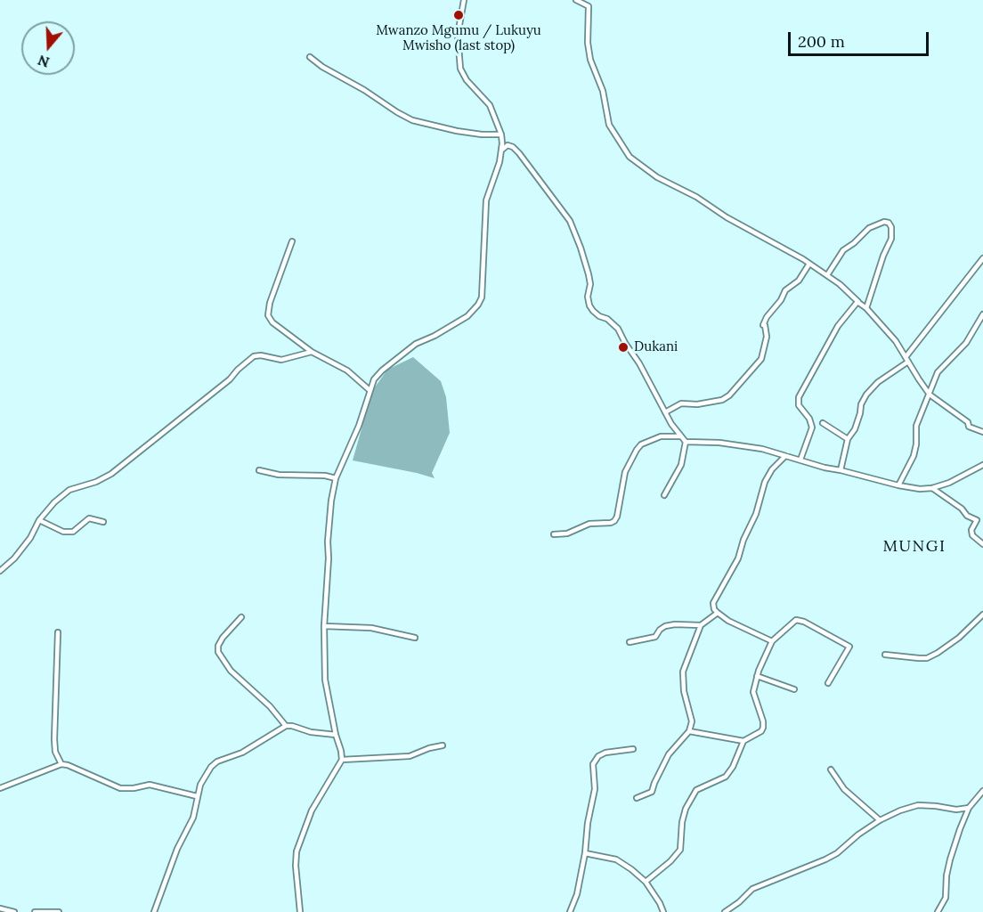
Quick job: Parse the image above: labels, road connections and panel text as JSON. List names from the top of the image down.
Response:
{
  "districts": ["MUNGI"],
  "places": ["Mwanzo Mgumu / Lukuyu Mwisho (last stop)", "Dukani"],
  "scale_bar": "200 m",
  "north": "bottom"
}
